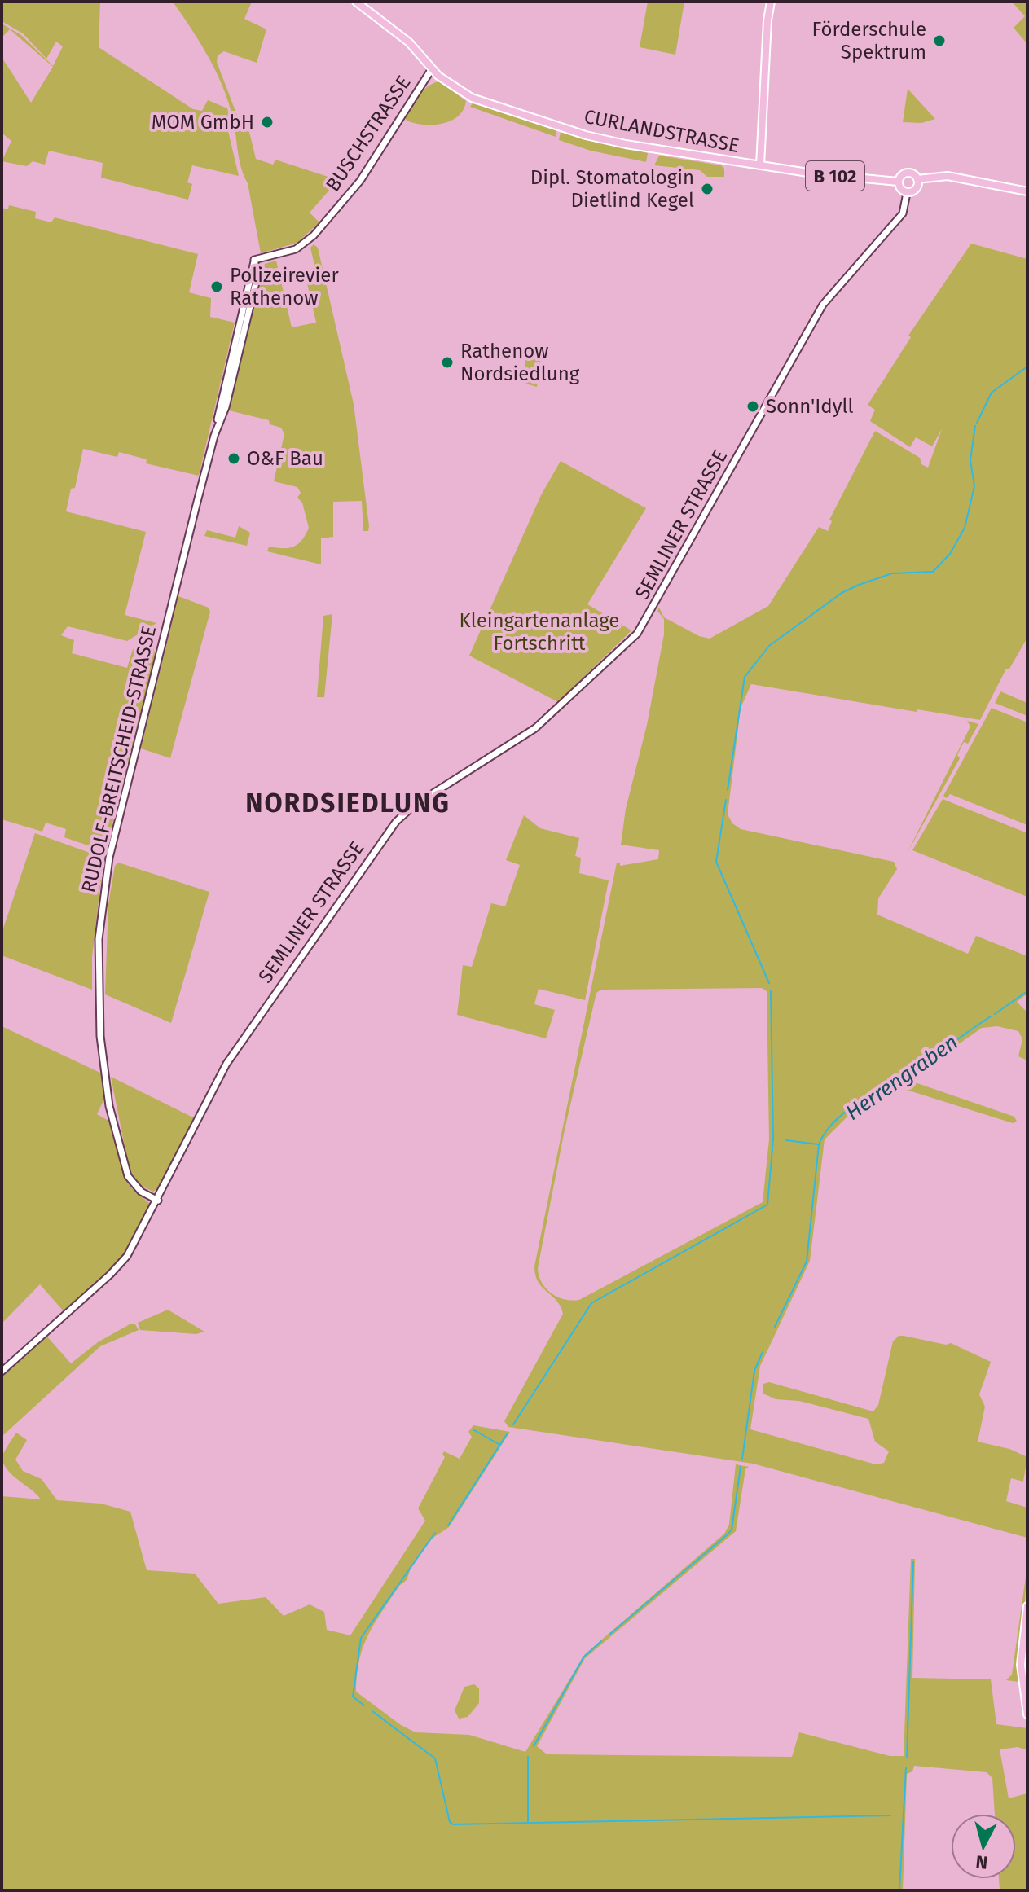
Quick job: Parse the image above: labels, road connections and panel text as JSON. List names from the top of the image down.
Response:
{
  "streets": {
    "main road": ["CURLANDSTRASSE", "B 102"],
    "street": ["BUSCHSTRASSE", "SEMLINER STRASSE", "RUDOLF-BREITSCHEID-STRASSE"]
  },
  "crossings": [
    ["CURLANDSTRASSE", "BUSCHSTRASSE"],
    ["CURLANDSTRASSE", "B 102"],
    ["CURLANDSTRASSE", "SEMLINER STRASSE"],
    ["BUSCHSTRASSE", "RUDOLF-BREITSCHEID-STRASSE"],
    ["B 102", "SEMLINER STRASSE"],
    ["SEMLINER STRASSE", "RUDOLF-BREITSCHEID-STRASSE"]
  ],
  "districts": ["NORDSIEDLUNG"],
  "water": ["Herrengraben"],
  "parks": ["Kleingartenanlage Fortschritt"],
  "places": [
    "Förderschule Spektrum",
    "MOM GmbH",
    "Dipl. Stomatologin Dietlind Kegel",
    "Polizeirevier Rathenow",
    "Rathenow Nordsiedlung",
    "Sonn'Idyll",
    "O&F Bau"
  ],
  "north": "bottom"
}
